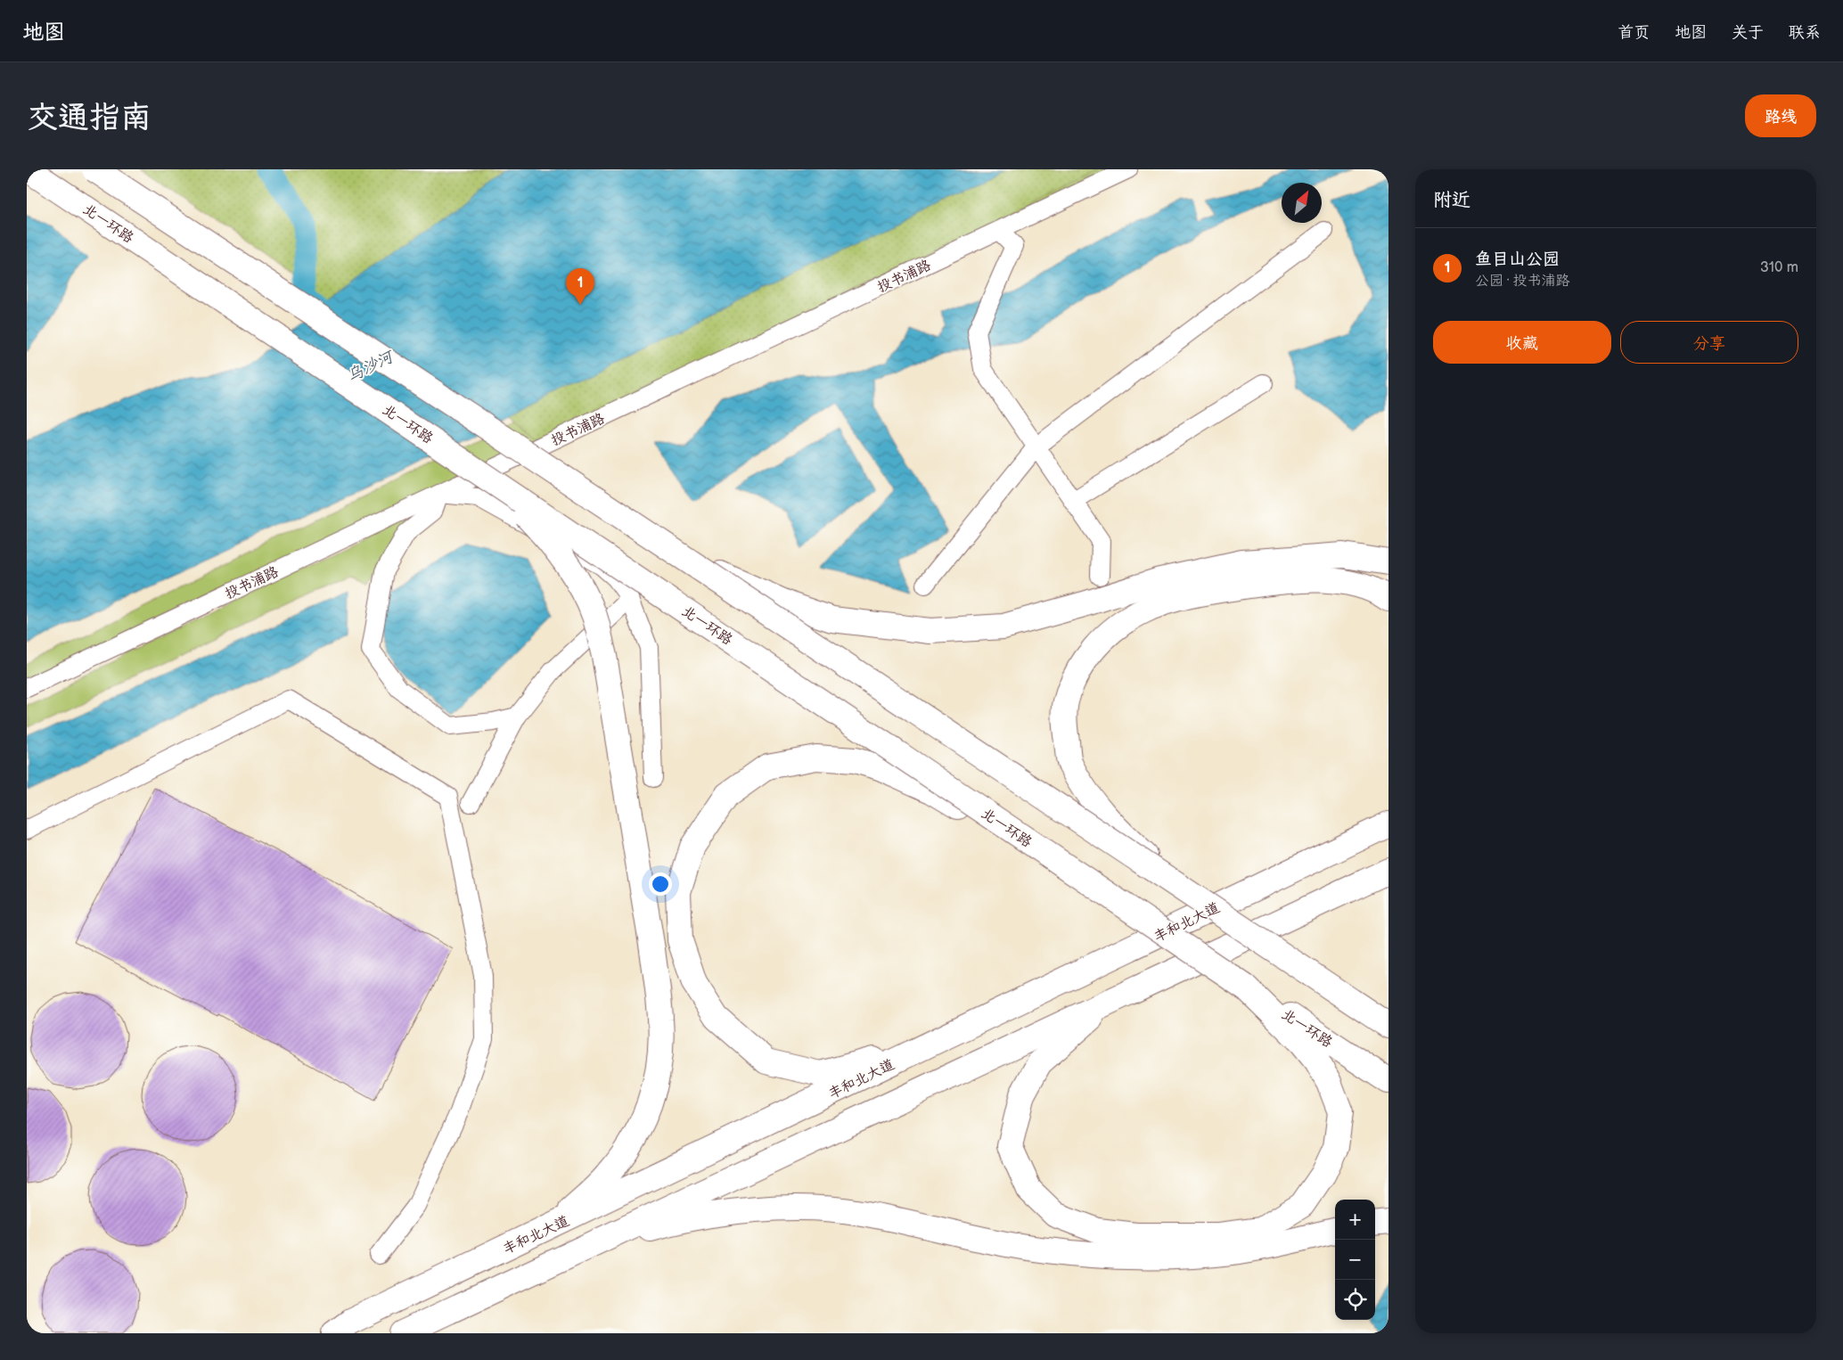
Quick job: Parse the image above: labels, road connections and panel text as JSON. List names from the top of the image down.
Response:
{
  "streets": {
    "highway": ["北一环路", "丰和北大道"],
    "street": ["投书浦路"]
  },
  "water": ["乌沙河"],
  "north": "top right",
  "page": {
    "header": "地图",
    "nav": [
      "首页",
      "地图",
      "关于",
      "联系"
    ],
    "buttons": [
      "路线",
      ["收藏", "分享"]
    ],
    "title": "交通指南",
    "heading": "附近",
    "list": [
      {
        "mark": "1",
        "name": "鱼目山公园",
        "note": "公园 · 投书浦路",
        "value": "310 m"
      }
    ],
    "pins": "1",
    "map_buttons": ["+", "−"]
  }
}
